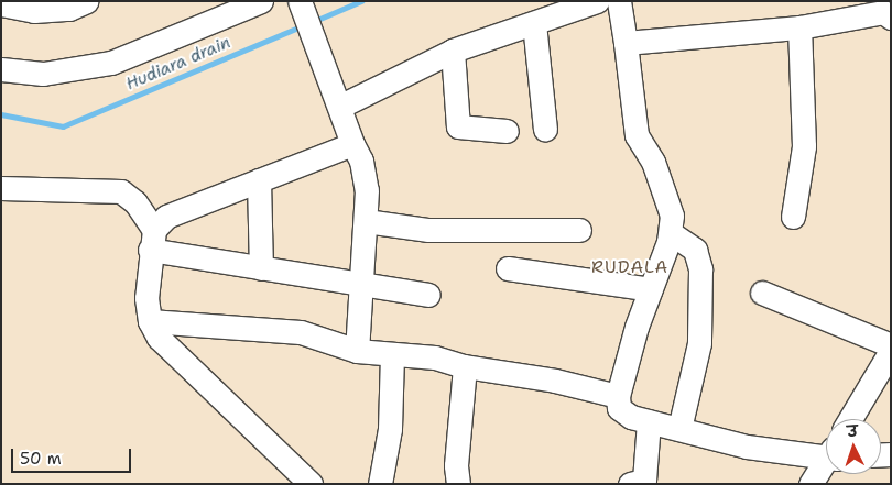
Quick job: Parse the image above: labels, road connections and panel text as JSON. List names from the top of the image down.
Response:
{
  "districts": ["RUDALA"],
  "water": ["Hudiara drain"],
  "scale_bar": "50 m",
  "north": "top"
}
